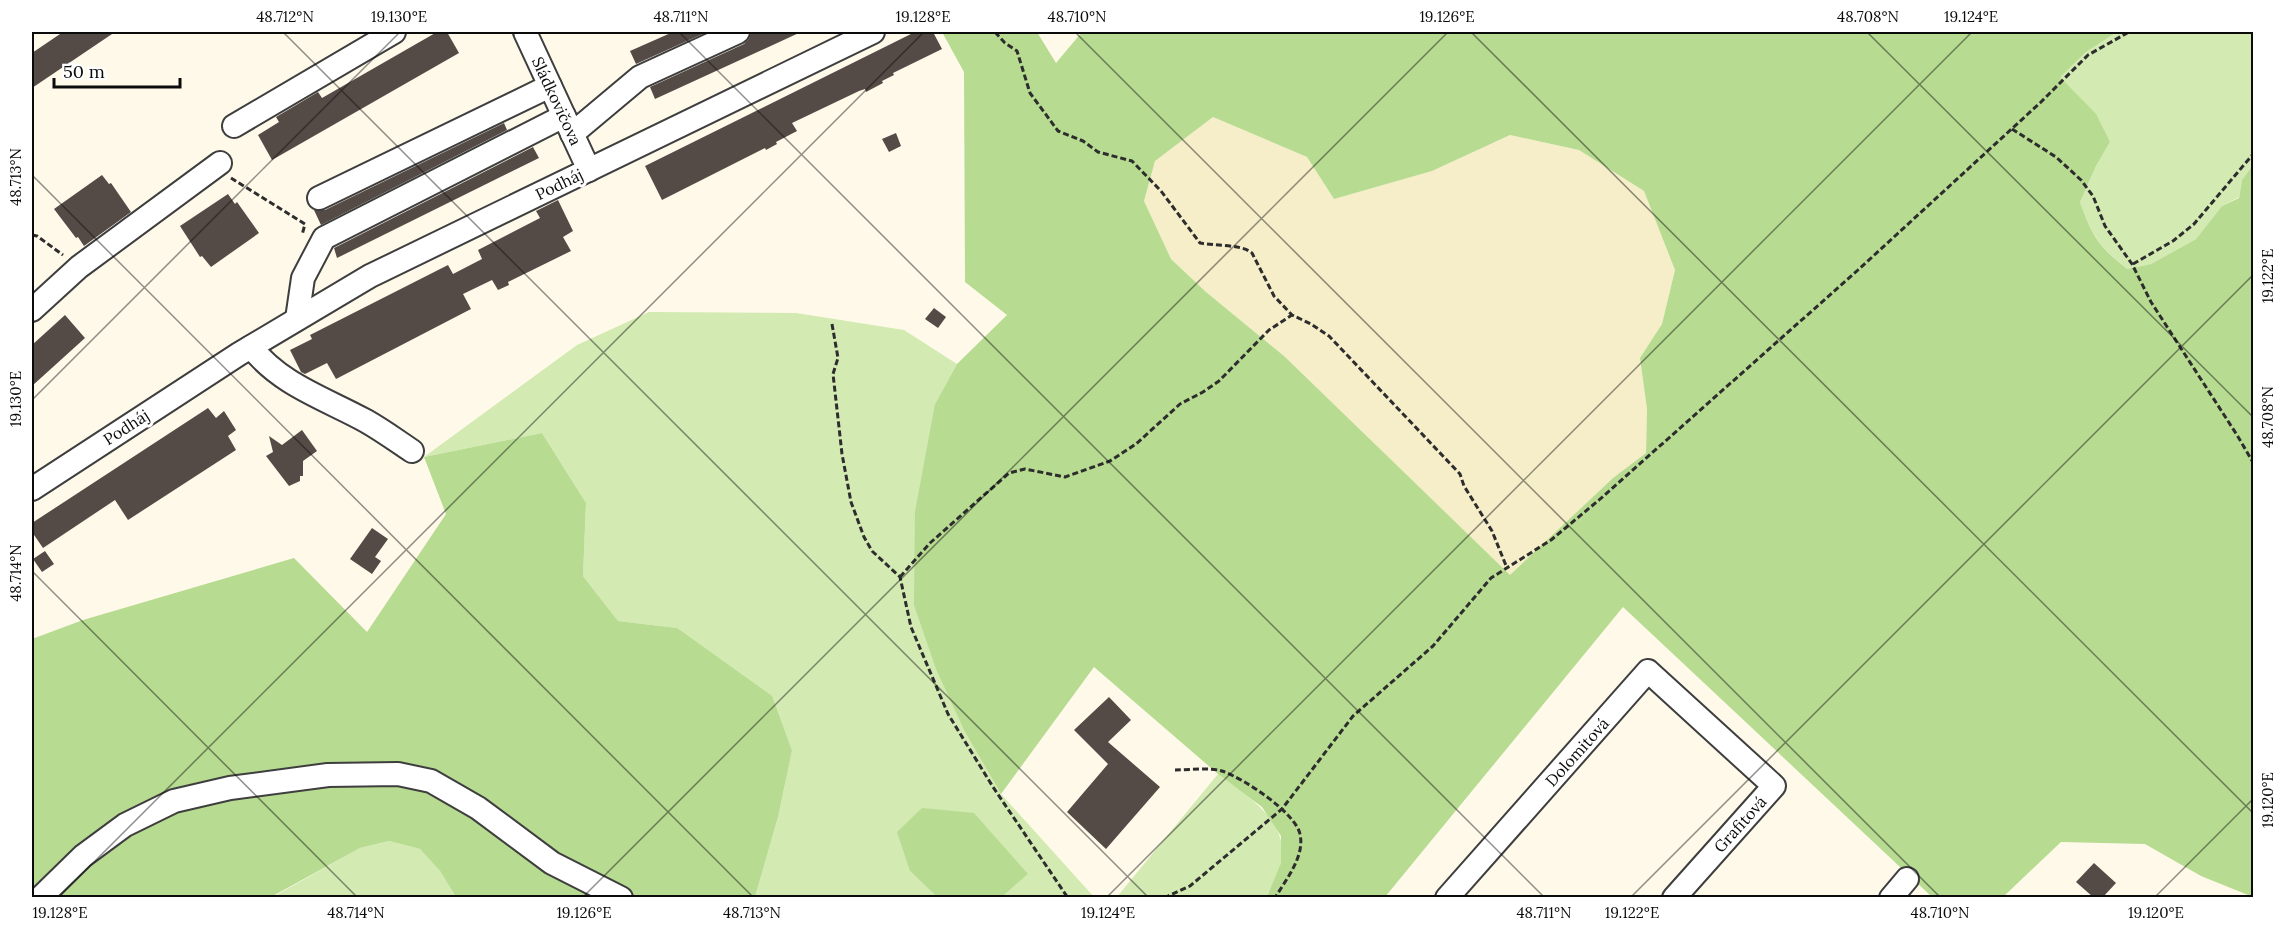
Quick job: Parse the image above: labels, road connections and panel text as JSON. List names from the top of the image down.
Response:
{
  "streets": {
    "street": [
      "Sládkovičova",
      "Podháj",
      "Dolomitová",
      "Grafitová"
    ]
  },
  "crossings": [
    ["Sládkovičova", "Podháj"],
    ["Dolomitová", "Grafitová"]
  ],
  "scale_bar": "50 m",
  "coordinates": [
    "48.712°N",
    "19.130°E",
    "48.711°N",
    "19.128°E",
    "48.710°N",
    "19.126°E",
    "48.708°N",
    "19.124°E",
    "48.713°N",
    "19.122°E",
    "48.714°N",
    "19.120°E"
  ]
}
